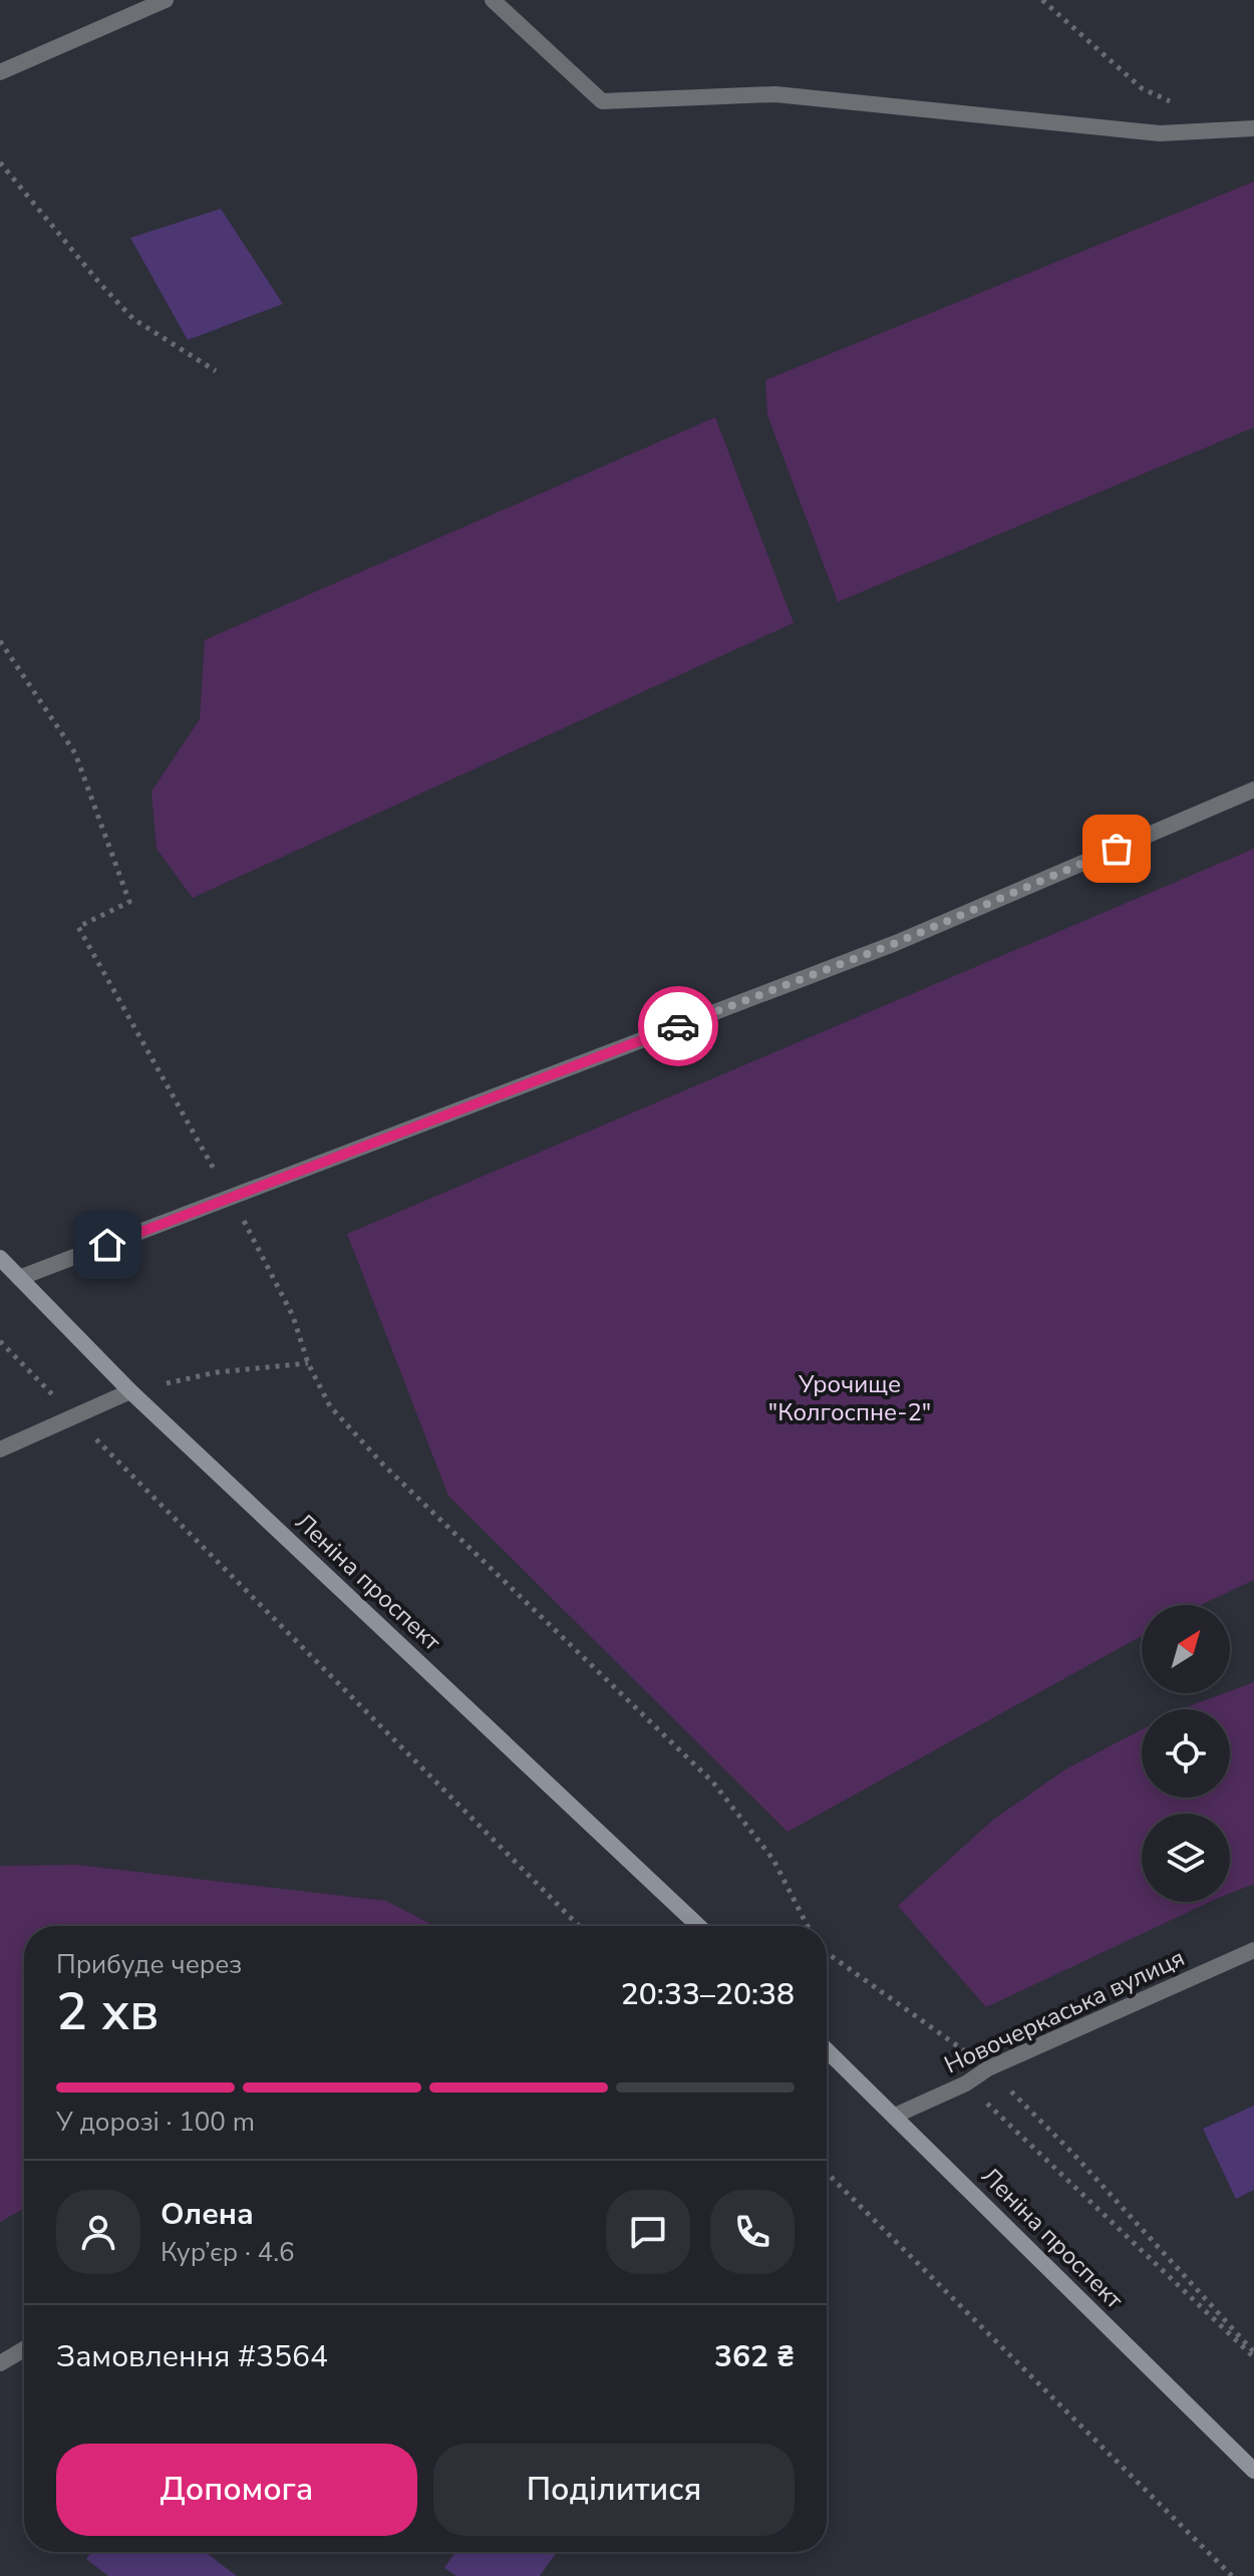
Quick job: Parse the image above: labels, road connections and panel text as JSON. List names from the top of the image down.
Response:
{
  "streets": {
    "main road": ["Леніна проспект"],
    "street": ["Новочеркаська вулиця"]
  },
  "crossings": [
    ["Леніна проспект", "Новочеркаська вулиця"]
  ],
  "parks": ["Урочище \"Колгоспне-2\""],
  "north": "top right",
  "page": {
    "heading": ["2 хв", "Прибуде через", "20:33–20:38"],
    "panel": [
      "Олена",
      "Кур’єр · 4.6",
      "Замовлення #3564",
      "362 ₴"
    ],
    "bar": "У дорозі · 100 m",
    "buttons": ["Допомога", "Поділитися"]
  }
}
